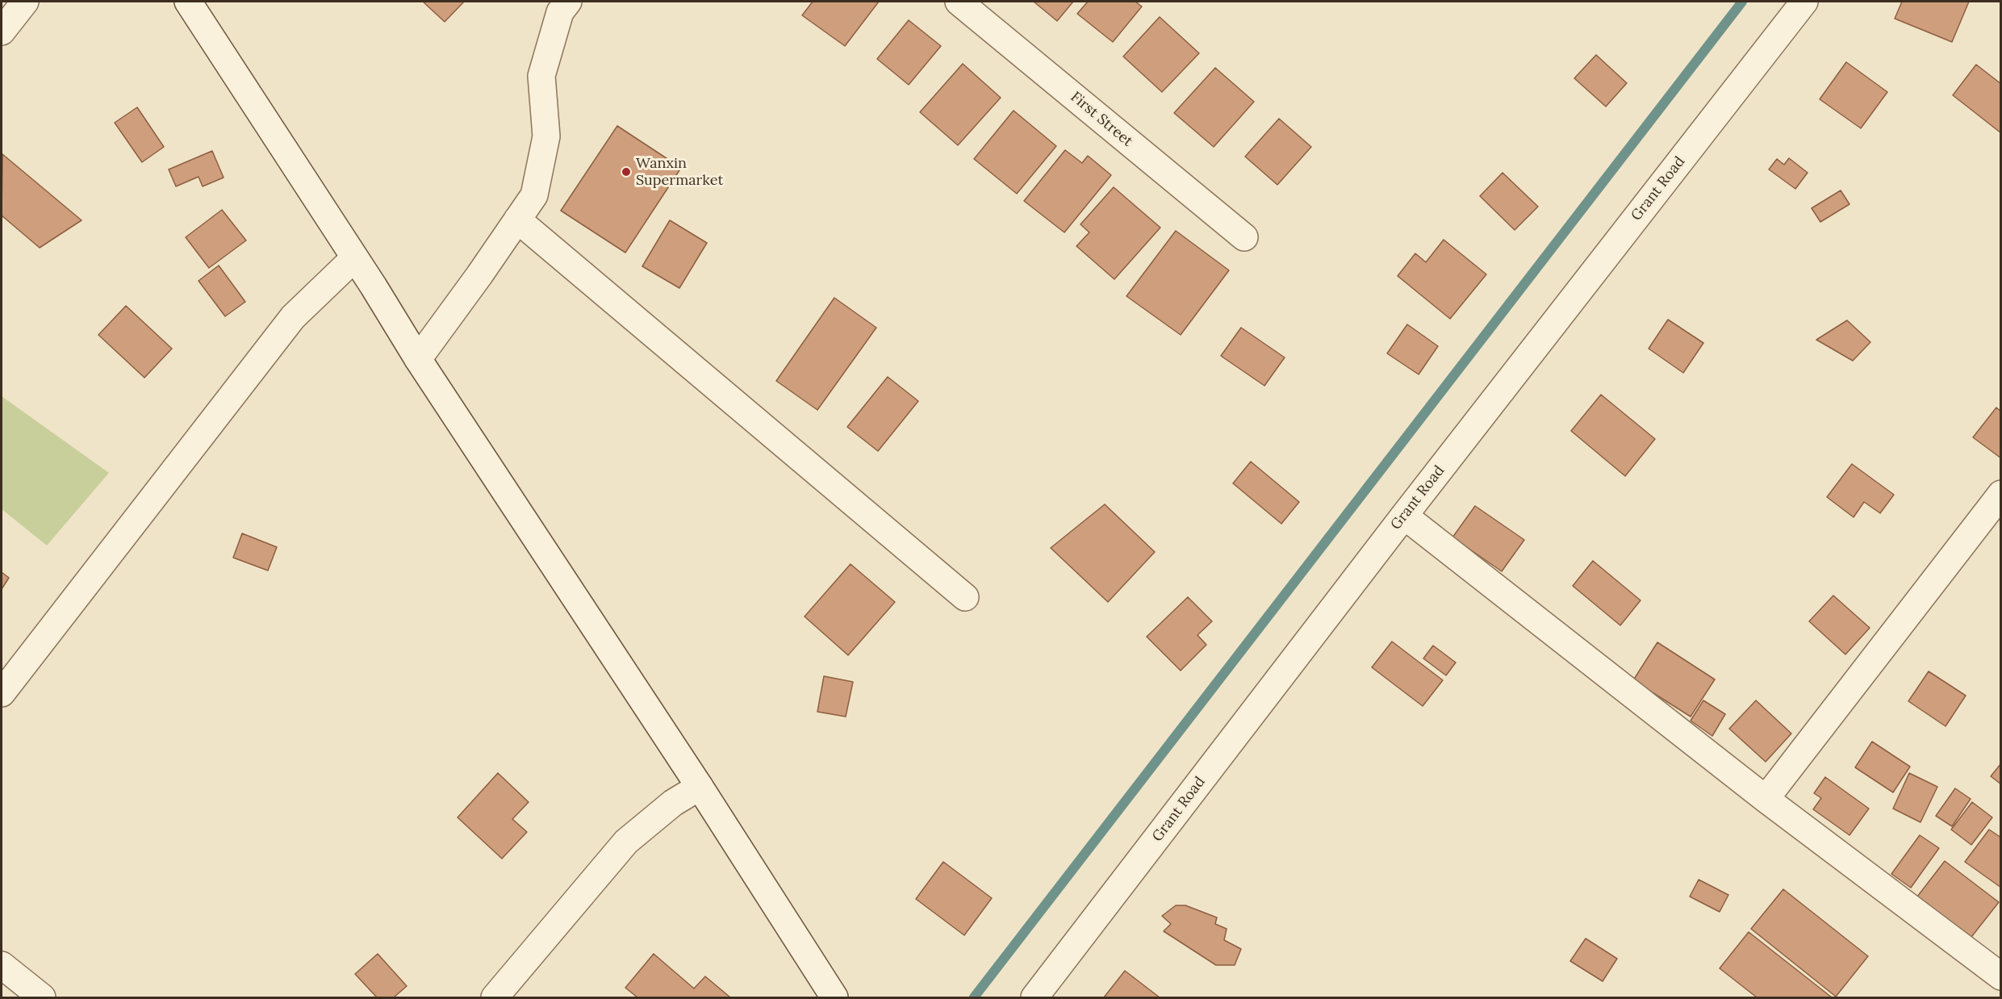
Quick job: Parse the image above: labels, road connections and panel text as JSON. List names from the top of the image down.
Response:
{
  "streets": {
    "street": ["First Street", "Grant Road"]
  },
  "places": ["Wanxin Supermarket"]
}
